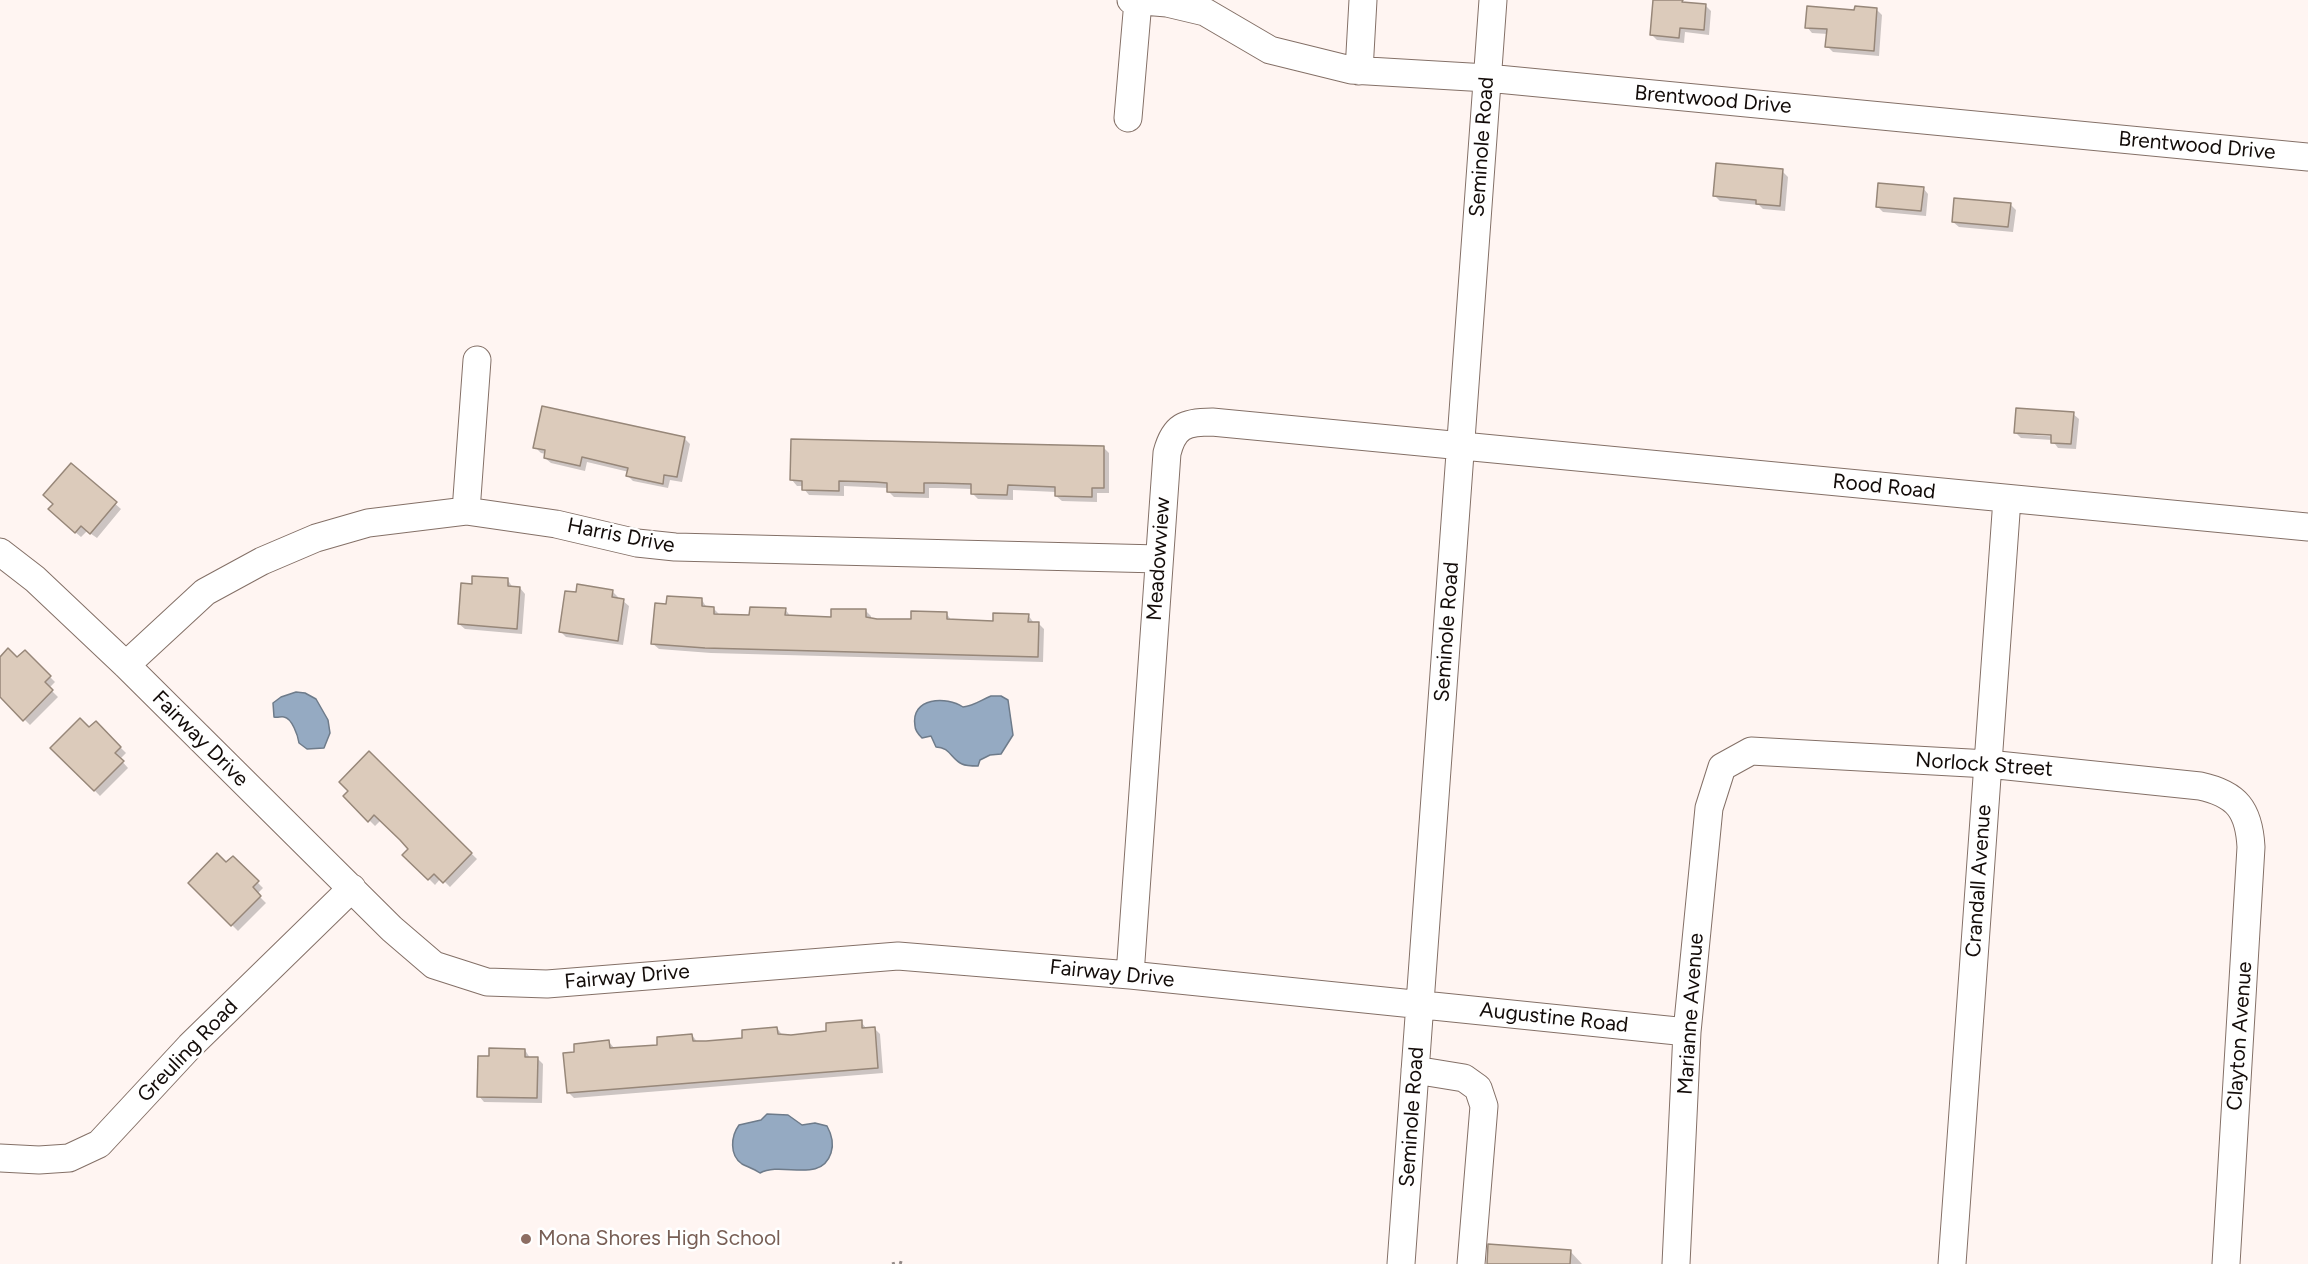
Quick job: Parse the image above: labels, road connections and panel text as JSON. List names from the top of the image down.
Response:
{
  "streets": {
    "street": [
      "Brentwood Drive",
      "Seminole Road",
      "Rood Road",
      "Harris Drive",
      "Meadowview",
      "Fairway Drive",
      "Norlock Street",
      "Crandall Avenue",
      "Marianne Avenue",
      "Augustine Road",
      "Clayton Avenue",
      "Greuling Road"
    ]
  },
  "crossings": [
    ["Brentwood Drive", "Seminole Road"],
    ["Seminole Road", "Rood Road"],
    ["Seminole Road", "Meadowview"],
    ["Seminole Road", "Fairway Drive"],
    ["Seminole Road", "Augustine Road"],
    ["Rood Road", "Meadowview"],
    ["Rood Road", "Crandall Avenue"],
    ["Harris Drive", "Meadowview"],
    ["Harris Drive", "Fairway Drive"],
    ["Meadowview", "Fairway Drive"],
    ["Fairway Drive", "Augustine Road"],
    ["Fairway Drive", "Greuling Road"],
    ["Norlock Street", "Crandall Avenue"],
    ["Norlock Street", "Marianne Avenue"],
    ["Norlock Street", "Clayton Avenue"],
    ["Marianne Avenue", "Augustine Road"]
  ],
  "places": ["Mona Shores High School"]
}
